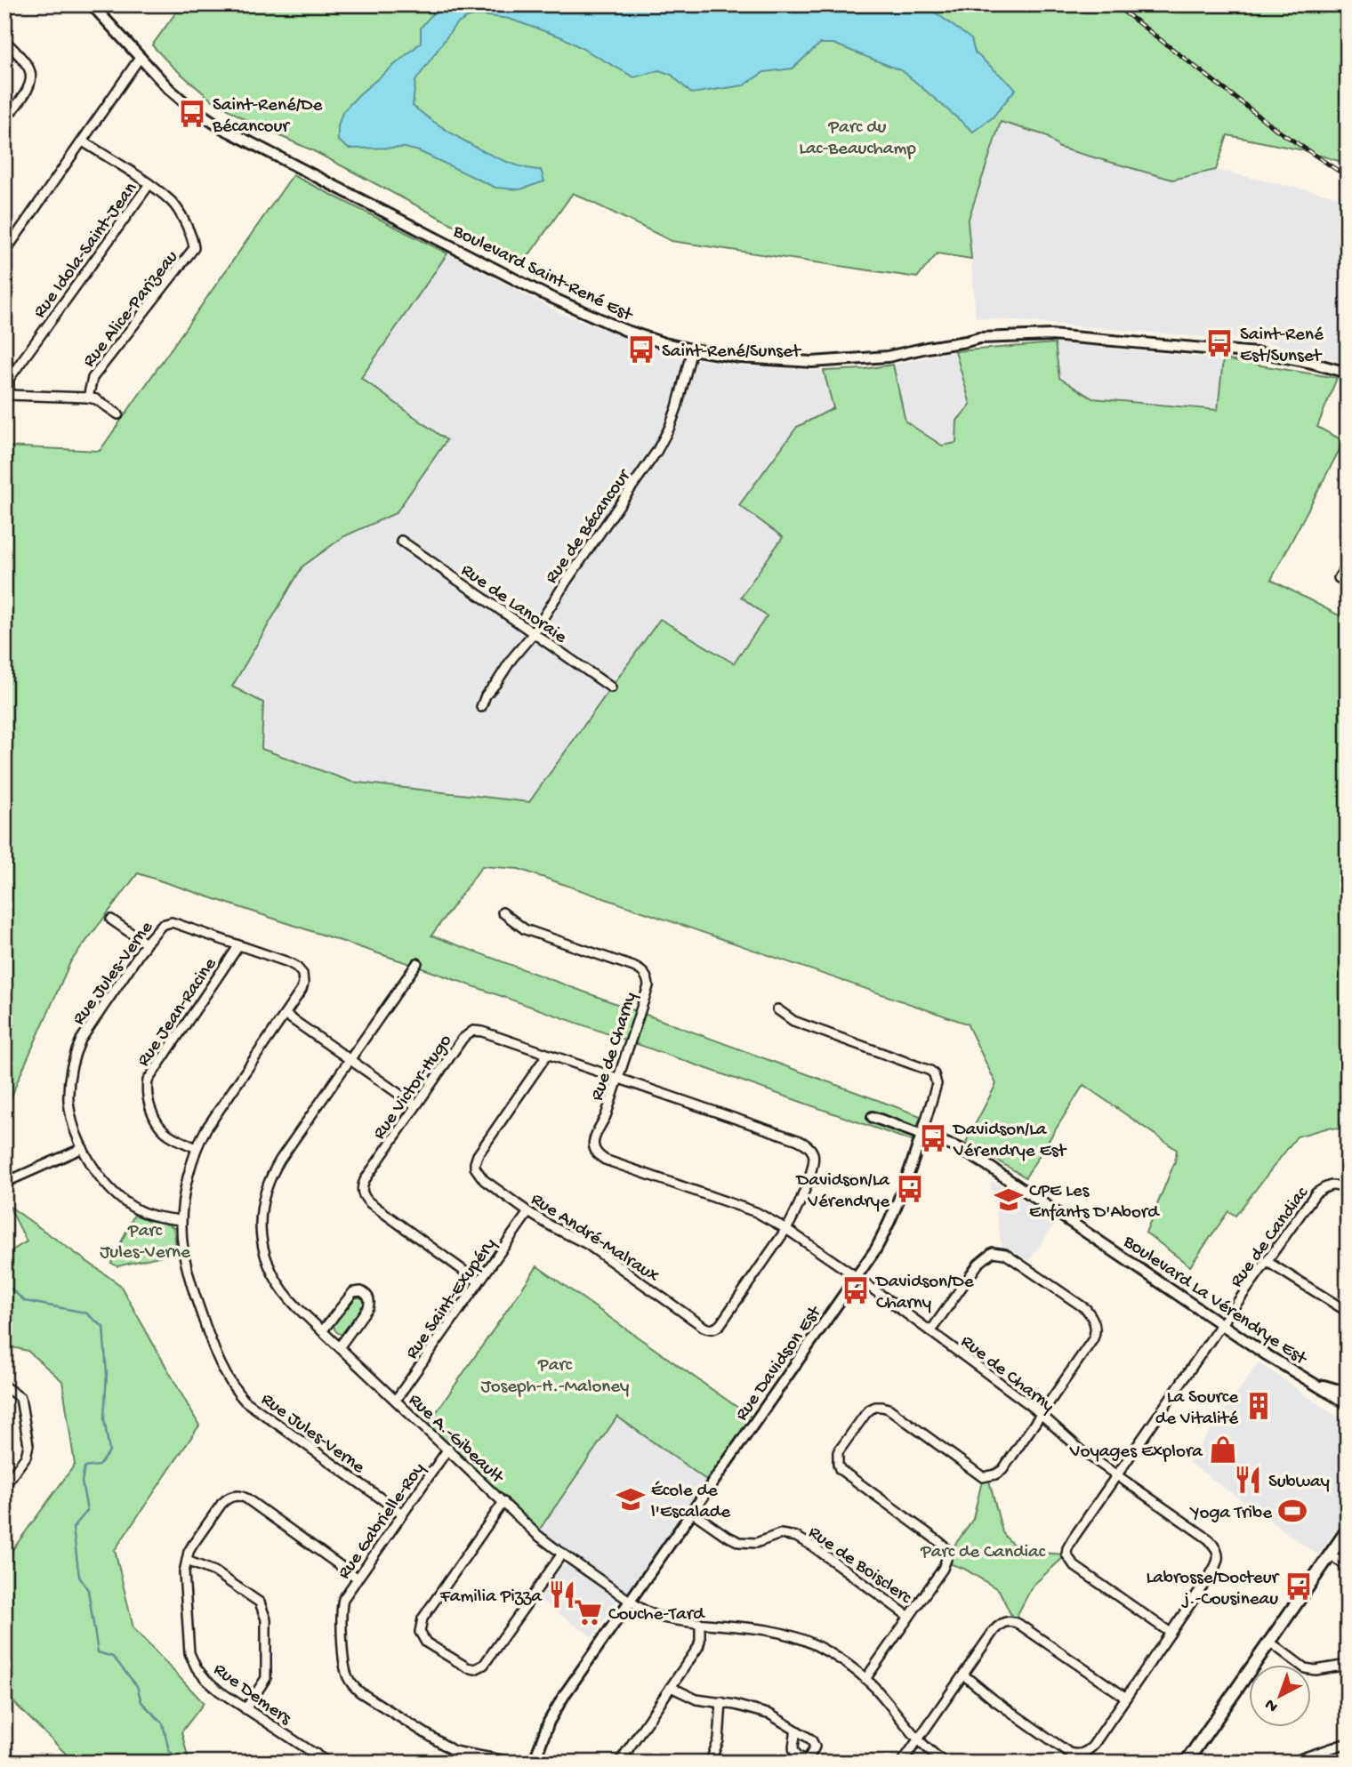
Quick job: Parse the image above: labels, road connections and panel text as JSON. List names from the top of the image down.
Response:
{
  "streets": {
    "street": [
      "Rue Idola-Saint-Jean",
      "Boulevard Saint-René Est",
      "Rue Alice-Parizeau",
      "Rue de Bécancour",
      "Rue de Lanoraie",
      "Rue Jules-Verne",
      "Rue Jean-Racine",
      "Rue de Charny",
      "Rue Victor-Hugo",
      "Rue André-Malraux",
      "Rue de Candiac",
      "Rue Saint-Exupéry",
      "Boulevard La Vérendrye Est",
      "Rue Davidson Est",
      "Rue A.-Gibeault",
      "Rue Gabrielle-Roy",
      "Rue de Boisclerc",
      "Rue Demers"
    ]
  },
  "crossings": [
    ["Rue Idola-Saint-Jean", "Rue Alice-Parizeau"],
    ["Boulevard Saint-René Est", "Rue de Bécancour"],
    ["Rue de Bécancour", "Rue de Lanoraie"],
    ["Rue Jules-Verne", "Rue Jean-Racine"],
    ["Rue Jules-Verne", "Rue Gabrielle-Roy"],
    ["Rue de Charny", "Rue Victor-Hugo"],
    ["Rue de Charny", "Rue André-Malraux"],
    ["Rue de Charny", "Rue de Candiac"],
    ["Rue de Charny", "Rue Davidson Est"],
    ["Rue Victor-Hugo", "Rue André-Malraux"],
    ["Rue Victor-Hugo", "Rue Saint-Exupéry"],
    ["Rue André-Malraux", "Rue Saint-Exupéry"],
    ["Rue de Candiac", "Boulevard La Vérendrye Est"],
    ["Rue Saint-Exupéry", "Rue A.-Gibeault"],
    ["Boulevard La Vérendrye Est", "Rue Davidson Est"],
    ["Rue Davidson Est", "Rue A.-Gibeault"],
    ["Rue Davidson Est", "Rue de Boisclerc"],
    ["Rue A.-Gibeault", "Rue Gabrielle-Roy"],
    ["Rue Gabrielle-Roy", "Rue Demers"]
  ],
  "parks": [
    "Parc du Lac-Beauchamp",
    "Parc Jules-Verne",
    "Parc Joseph-H.-Maloney",
    "Parc de Candiac"
  ],
  "places": {
    "bus stop": [
      "Saint-René/De Bécancour",
      "Saint-René Est/Sunset",
      "Saint-René/Sunset",
      "Davidson/La Vérendrye Est",
      "Davidson/La Vérendrye",
      "Davidson/De Charny",
      "Labrosse/Docteur j.-Cousineau"
    ],
    "school or university": ["CPE Les Enfants D'Abord", "École de l'Escalade"],
    "building": ["La Source de Vitalité"],
    "shop": ["Voyages Explora"],
    "restaurant": ["Subway", "Familia Pizza"],
    "sports": ["Yoga Tribe"],
    "supermarket": ["Couche-Tard"]
  },
  "north": "bottom left"
}
